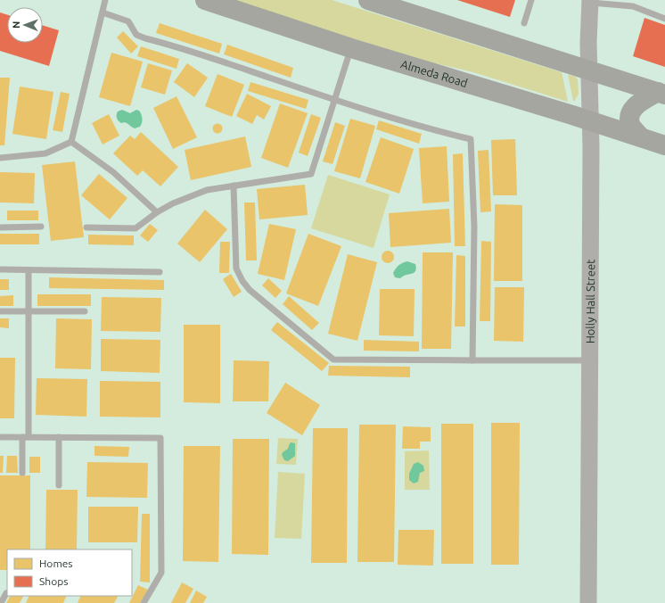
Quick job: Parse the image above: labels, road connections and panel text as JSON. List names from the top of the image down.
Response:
{
  "streets": {
    "main road": ["Almeda Road"],
    "street": ["Holly Hall Street"]
  },
  "crossings": [
    ["Almeda Road", "Holly Hall Street"]
  ],
  "legend": ["Homes", "Shops"],
  "north": "left"
}
